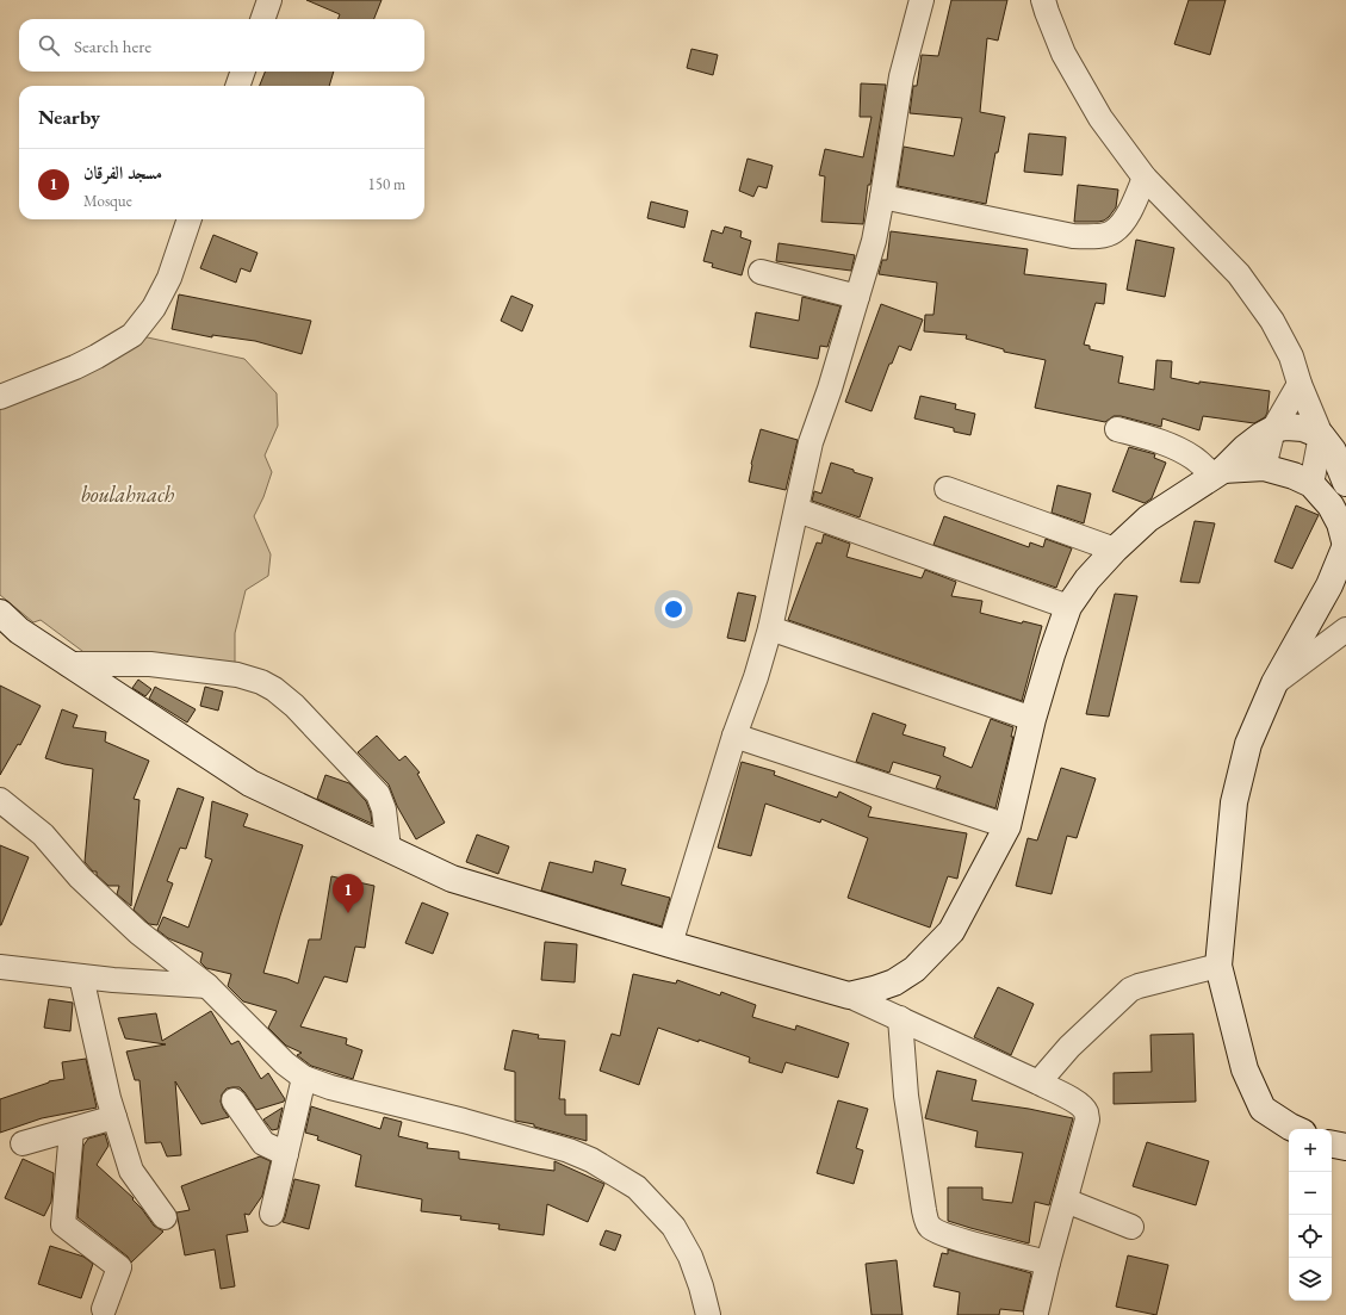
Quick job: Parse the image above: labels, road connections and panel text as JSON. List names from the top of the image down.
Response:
{
  "parks": ["boulahnach"],
  "page": {
    "search": "Search here",
    "heading": "Nearby",
    "list": [
      {
        "mark": "1",
        "name": "مسجد الفرقان",
        "note": "Mosque",
        "value": "150 m"
      }
    ],
    "pins": "1",
    "map_buttons": ["+", "−"]
  }
}
